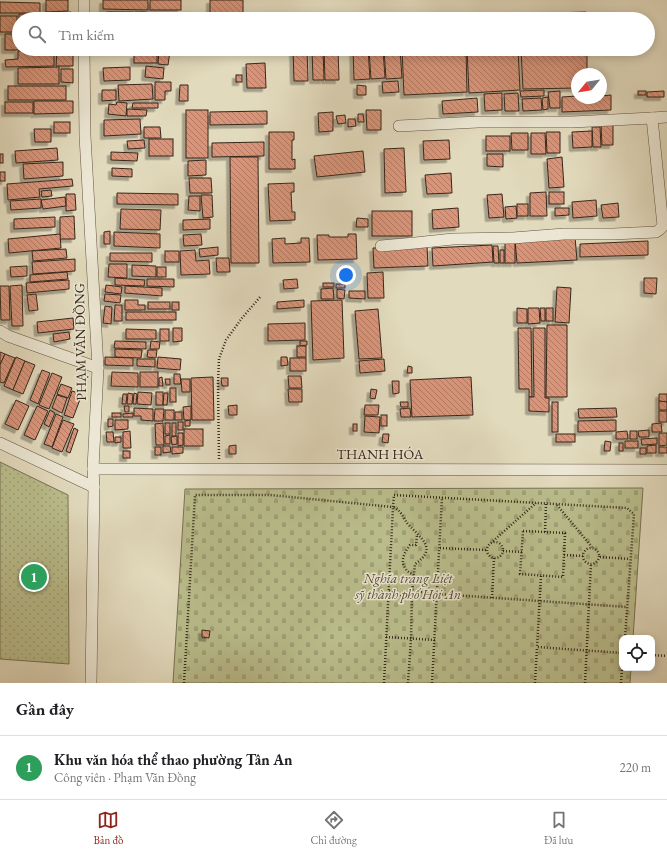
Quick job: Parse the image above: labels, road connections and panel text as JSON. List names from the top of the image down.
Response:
{
  "streets": {
    "street": ["PHẠM VĂN ĐỒNG", "THANH HÓA"]
  },
  "crossings": [
    ["PHẠM VĂN ĐỒNG", "THANH HÓA"]
  ],
  "parks": ["Nghĩa trang Liệt sỹ thành phố Hội An"],
  "north": "bottom left",
  "page": {
    "search": "Tìm kiếm",
    "pins": "1",
    "heading": "Gần đây",
    "list": [
      {
        "mark": "1",
        "name": "Khu văn hóa thể thao phường Tân An",
        "note": "Công viên · Phạm Văn Đồng",
        "value": "220 m"
      }
    ],
    "nav": ["Bản đồ", "Chỉ đường", "Đã lưu"]
  }
}
